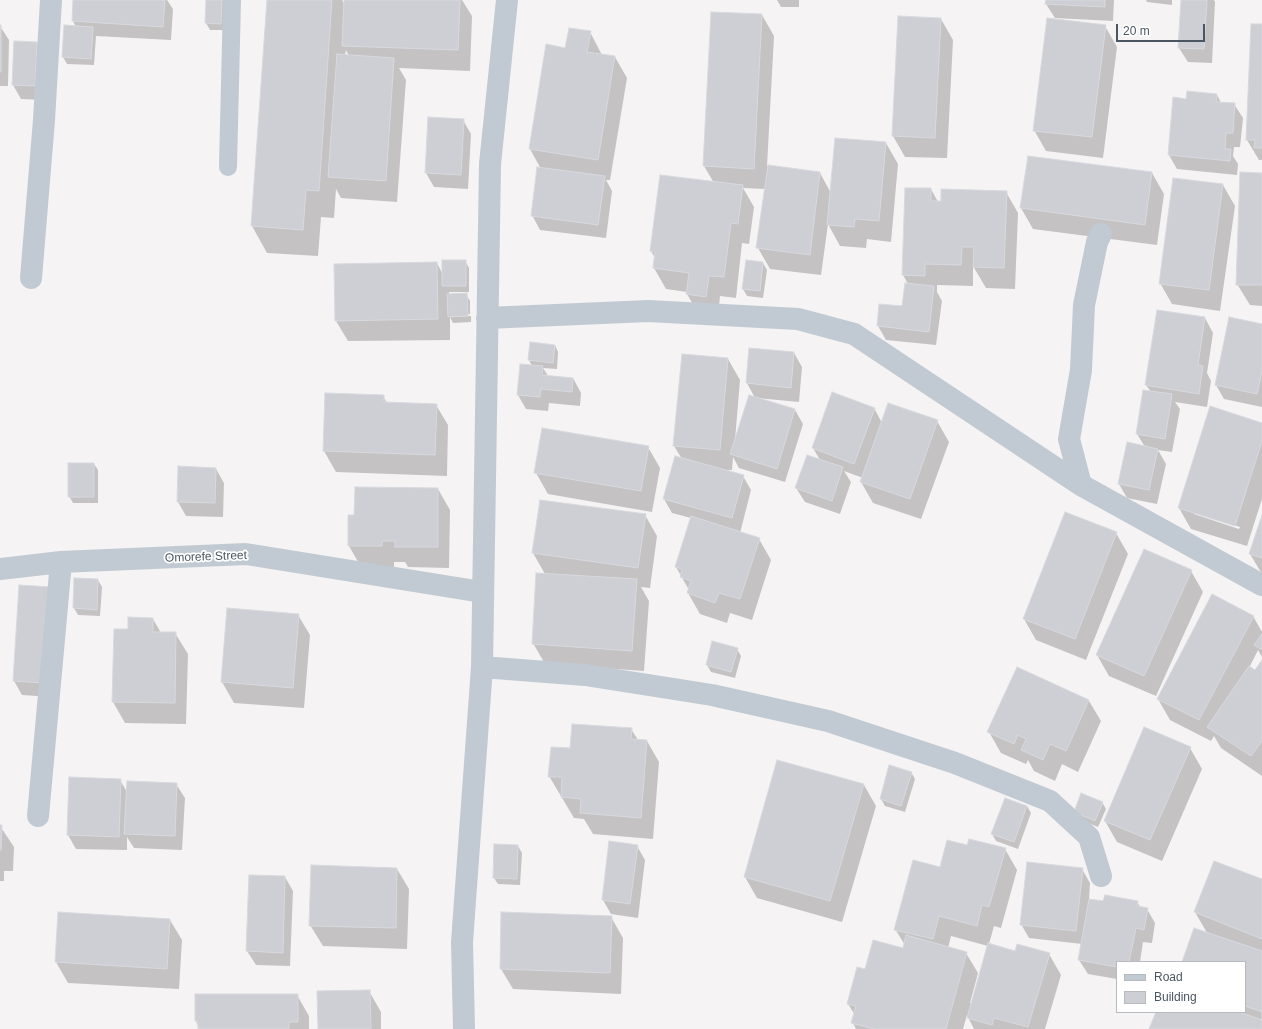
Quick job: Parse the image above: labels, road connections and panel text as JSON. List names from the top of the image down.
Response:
{
  "streets": {
    "street": ["Omorefe Street"]
  },
  "legend": ["Road", "Building"],
  "scale_bar": "20 m"
}
